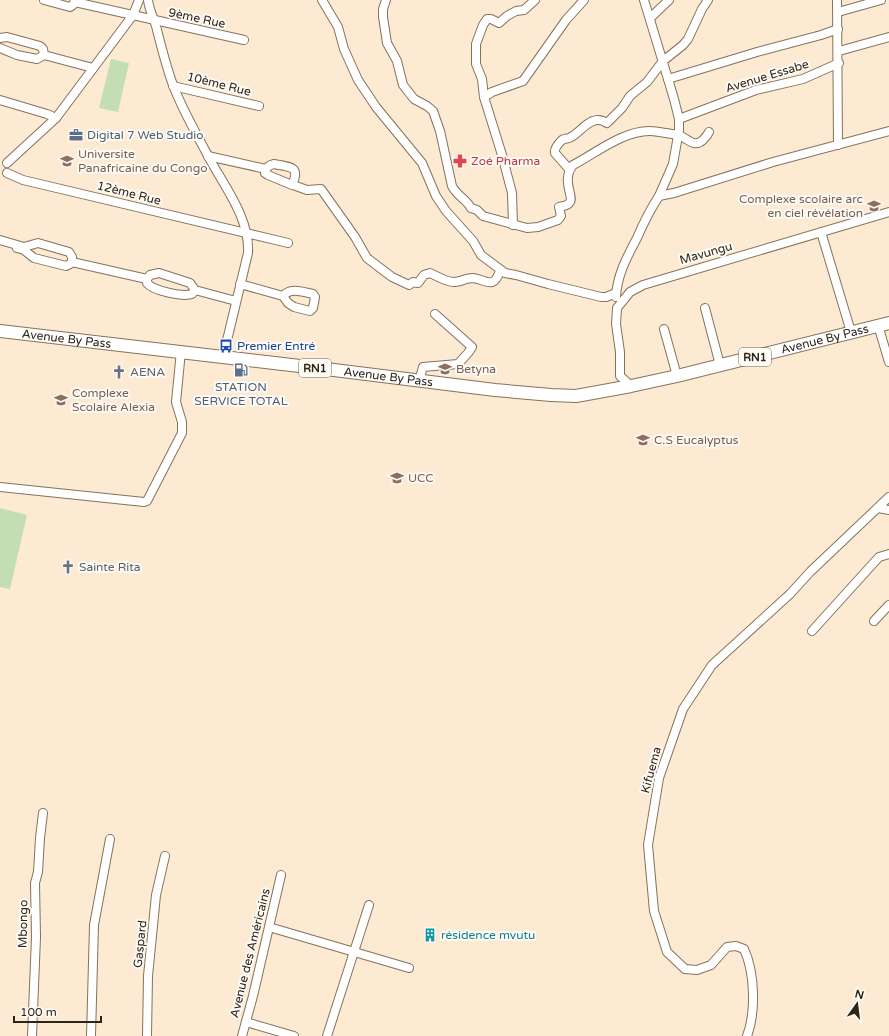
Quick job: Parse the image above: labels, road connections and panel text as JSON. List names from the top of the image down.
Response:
{
  "streets": {
    "highway": ["Avenue By Pass", "RN1"],
    "street": [
      "9ème Rue",
      "Avenue Essabe",
      "10ème Rue",
      "12ème Rue",
      "Mavungu",
      "Kifuema",
      "Mbongo",
      "Gaspard",
      "Avenue des Américains"
    ]
  },
  "places": {
    "office": ["Digital 7 Web Studio"],
    "school or university": [
      "Universite Panafricaine du Congo",
      "Complexe scolaire arc en ciel révélation",
      "Betyna",
      "Complexe Scolaire Alexia",
      "C.S Eucalyptus",
      "UCC"
    ],
    "pharmacy": ["Zoé Pharma"],
    "bus stop": ["Premier Entré"],
    "fuel station": ["STATION SERVICE TOTAL"],
    "church": ["AENA", "Sainte Rita"],
    "building": ["résidence mvutu"]
  },
  "scale_bar": "100 m",
  "north": "top"
}
